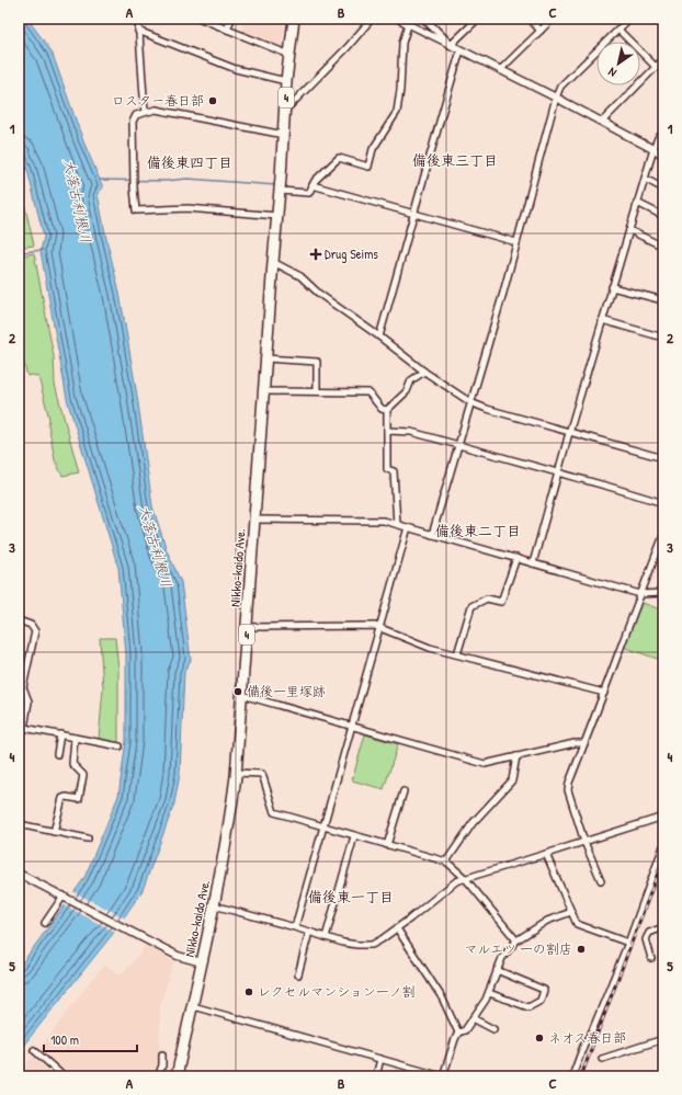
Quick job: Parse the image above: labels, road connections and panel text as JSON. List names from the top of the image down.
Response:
{
  "streets": {
    "highway": ["4", "Nikko-kaido Ave."]
  },
  "crossings": [
    ["4", "Nikko-kaido Ave."]
  ],
  "districts": [
    "備後東三丁目",
    "備後東四丁目",
    "備後東二丁目",
    "備後東一丁目"
  ],
  "water": ["大落古利根川"],
  "places": {
    "other": [
      "ロスター春日部",
      "備後一里塚跡",
      "マルエツ 一の割店",
      "レクセルマンション一ノ割",
      "ネオス春日部"
    ],
    "health": ["Drug Seims"]
  },
  "scale_bar": "100 m",
  "north": "bottom left",
  "grid": {
    "columns": ["A", "B", "C"],
    "rows": [
      "1",
      "2",
      "3",
      "4",
      "5"
    ]
  }
}
